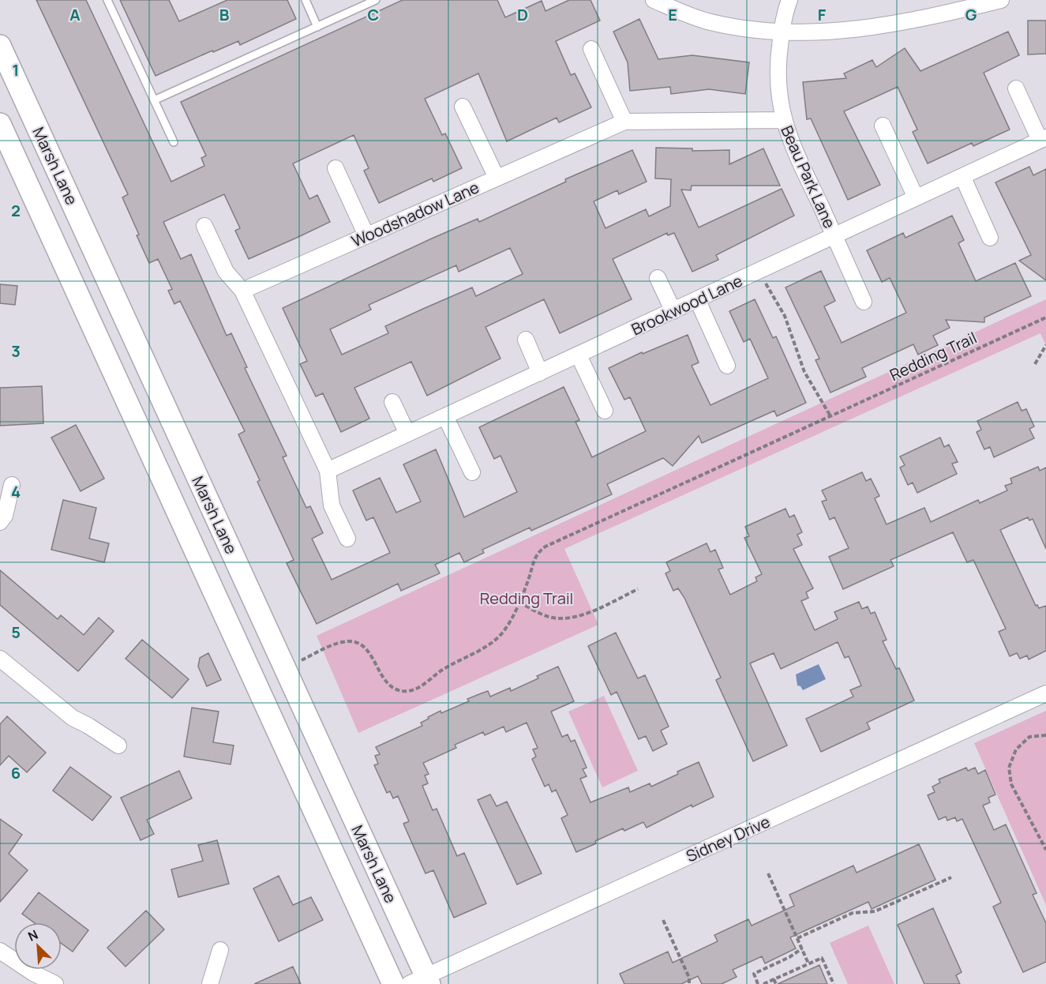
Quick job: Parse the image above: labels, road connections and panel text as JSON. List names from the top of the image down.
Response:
{
  "streets": {
    "main road": ["Marsh Lane"],
    "street": [
      "Beau Park Lane",
      "Woodshadow Lane",
      "Brookwood Lane",
      "Sidney Drive"
    ],
    "path": ["Redding Trail"]
  },
  "crossings": [
    ["Marsh Lane", "Sidney Drive"],
    ["Beau Park Lane", "Woodshadow Lane"],
    ["Beau Park Lane", "Brookwood Lane"]
  ],
  "parks": ["Redding Trail"],
  "north": "top left",
  "grid": {
    "columns": [
      "A",
      "B",
      "C",
      "D",
      "E",
      "F",
      "G"
    ],
    "rows": [
      "1",
      "2",
      "3",
      "4",
      "5",
      "6"
    ]
  }
}
